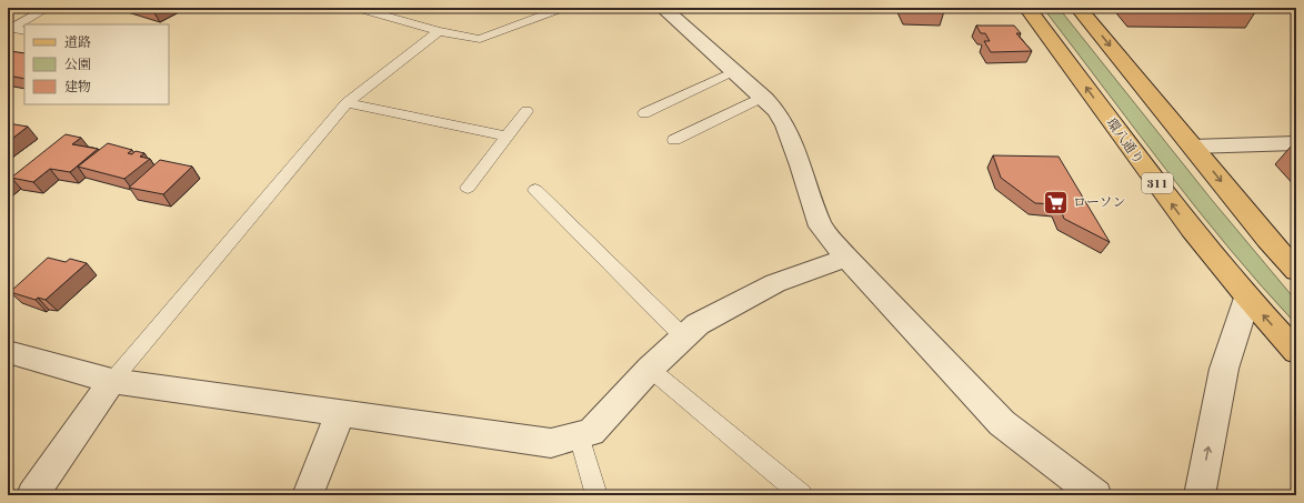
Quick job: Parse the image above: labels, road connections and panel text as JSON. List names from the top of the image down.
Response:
{
  "streets": {
    "main road": ["環八通り", "311"]
  },
  "places": {
    "supermarket": ["ローソン"]
  },
  "legend": ["道路", "公園", "建物"]
}
